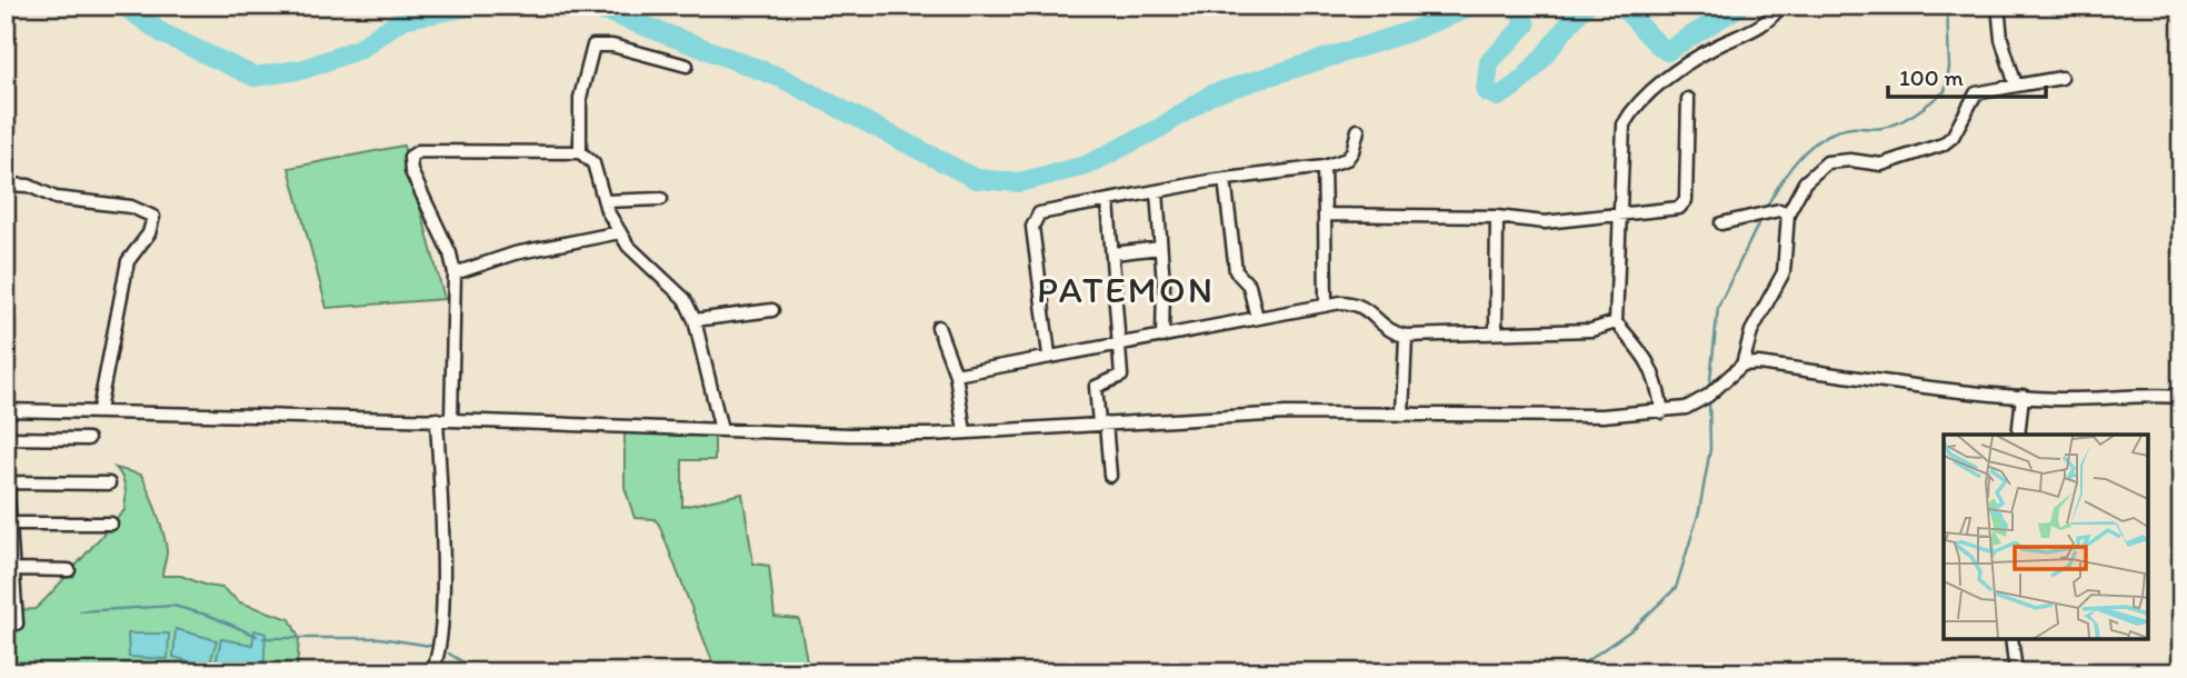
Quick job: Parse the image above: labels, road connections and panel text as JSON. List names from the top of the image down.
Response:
{
  "districts": ["PATEMON"],
  "scale_bar": "100 m"
}
